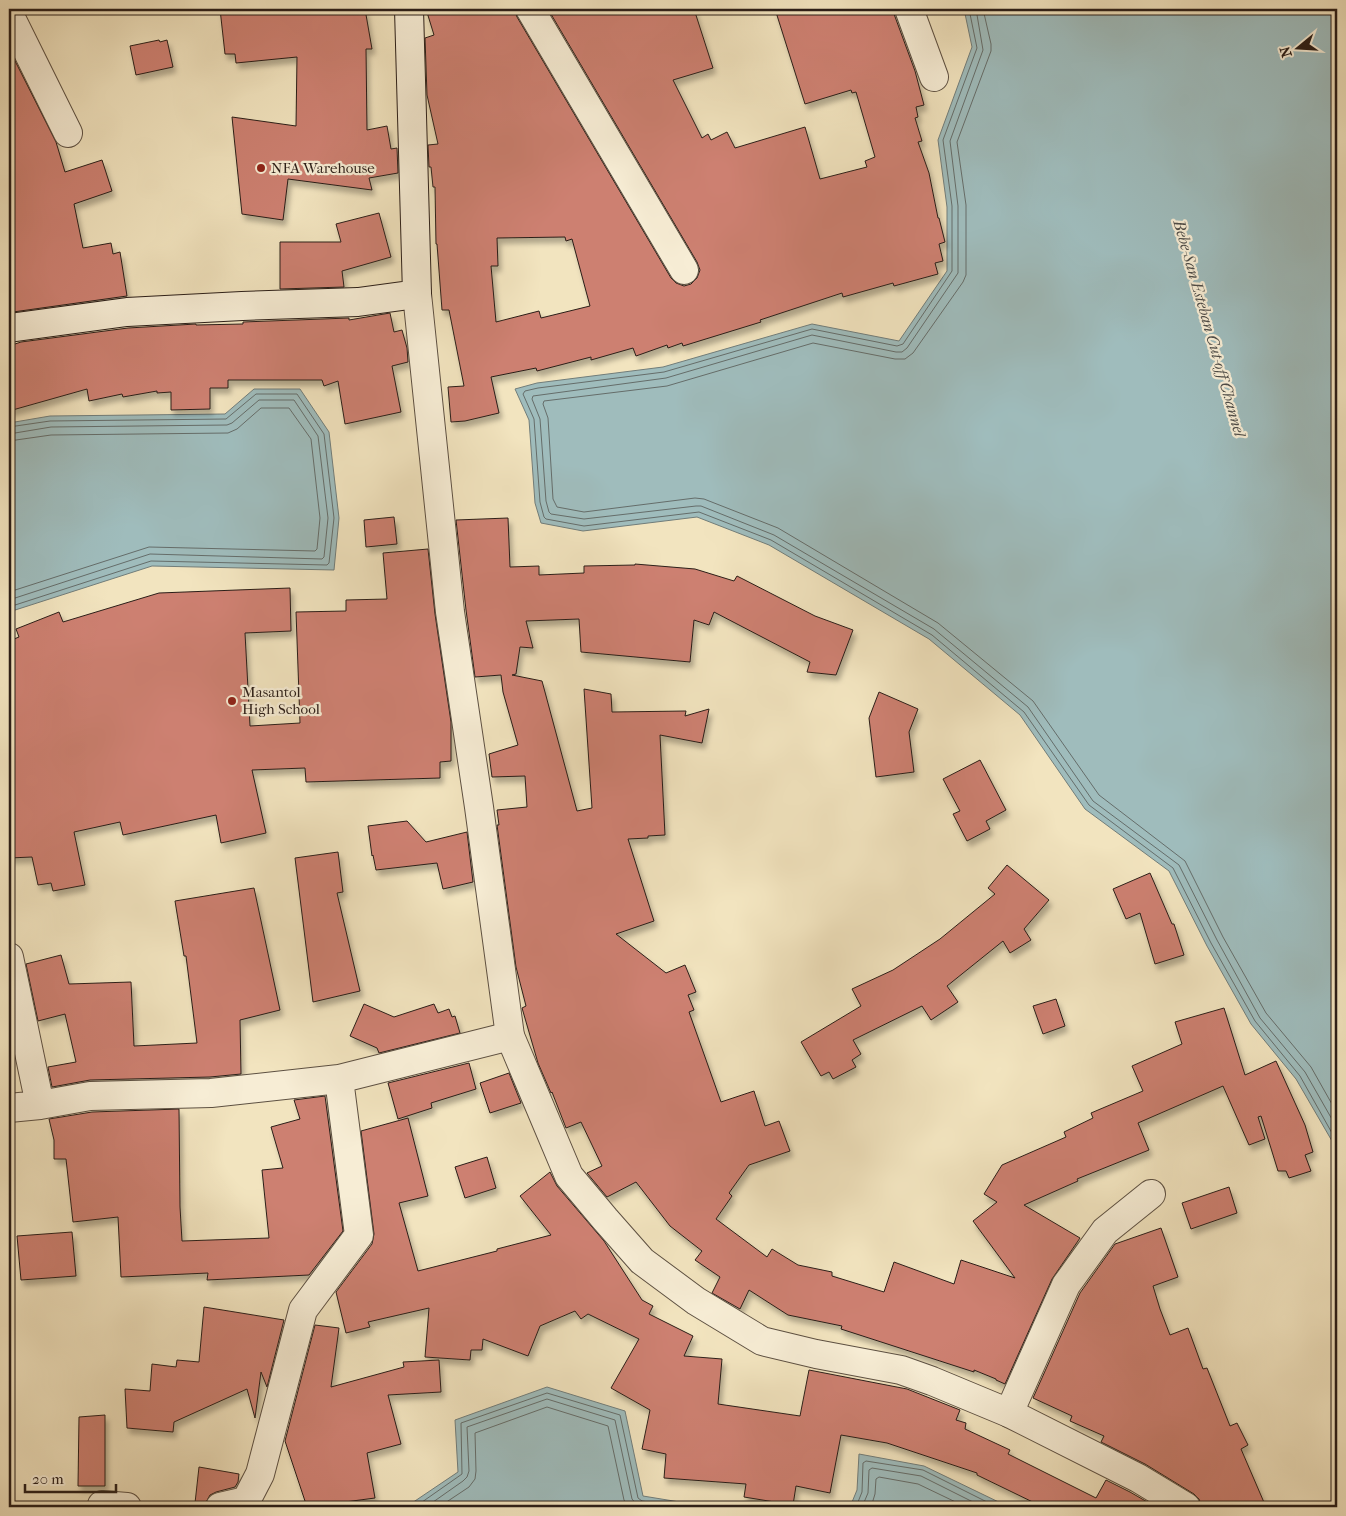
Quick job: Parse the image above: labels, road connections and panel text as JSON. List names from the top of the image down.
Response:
{
  "water": ["Bebe-San Esteban Cut-off Channel"],
  "places": ["NFA Warehouse", "Masantol High School"],
  "scale_bar": "20 m",
  "north": "left"
}
